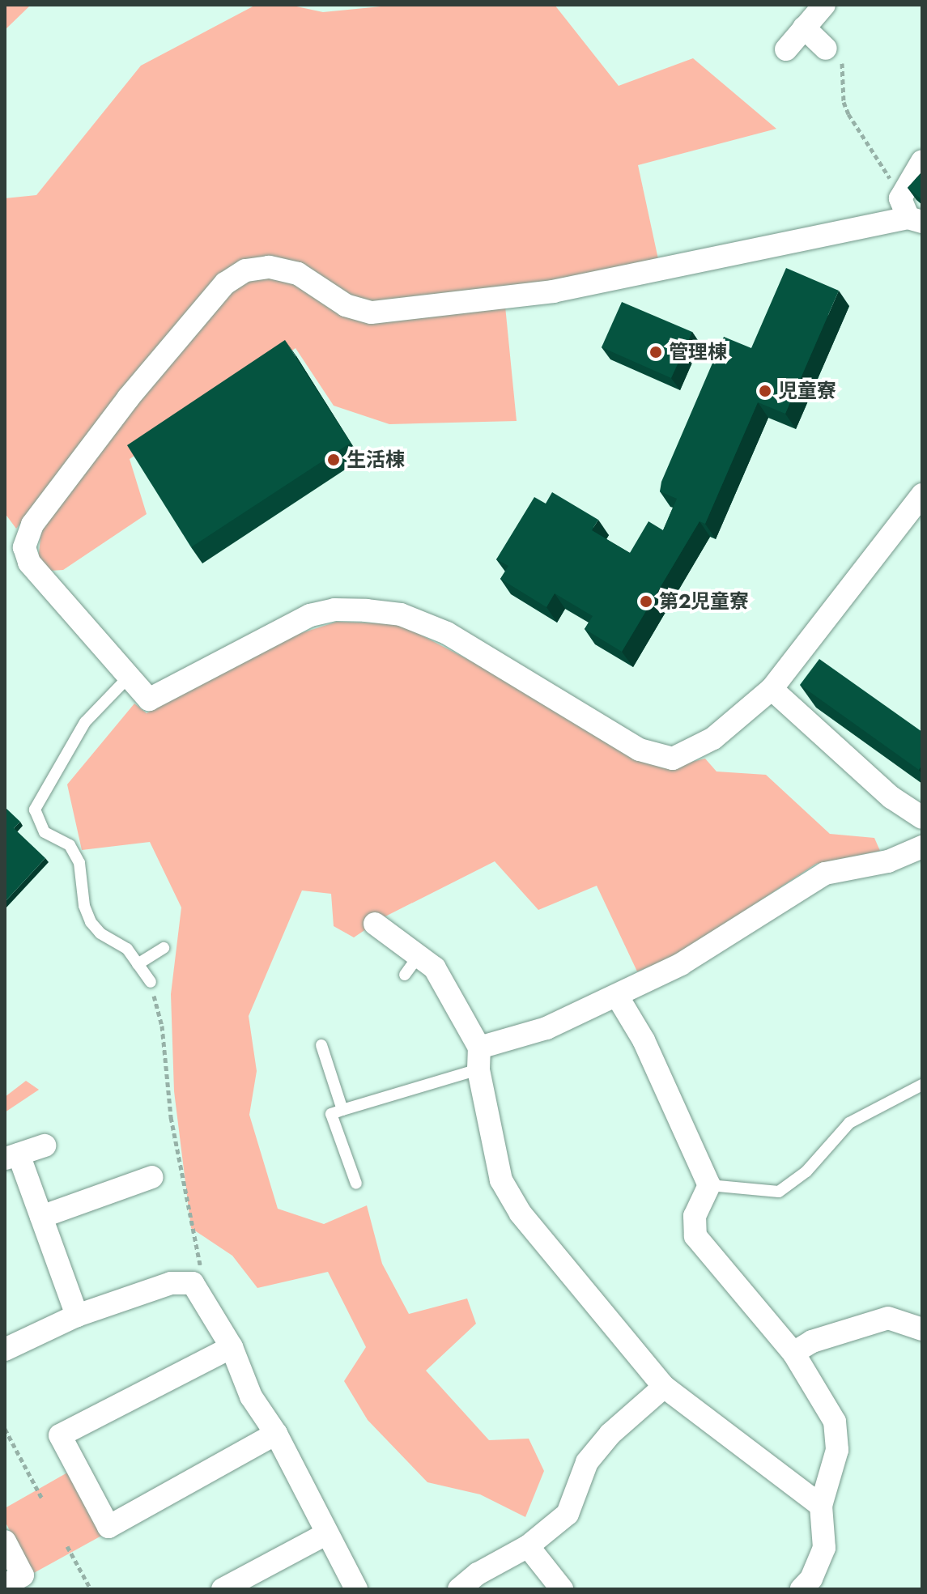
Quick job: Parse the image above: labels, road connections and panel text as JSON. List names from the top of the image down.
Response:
{
  "places": [
    "管理棟",
    "児童寮",
    "生活棟",
    "第２児童寮"
  ]
}
